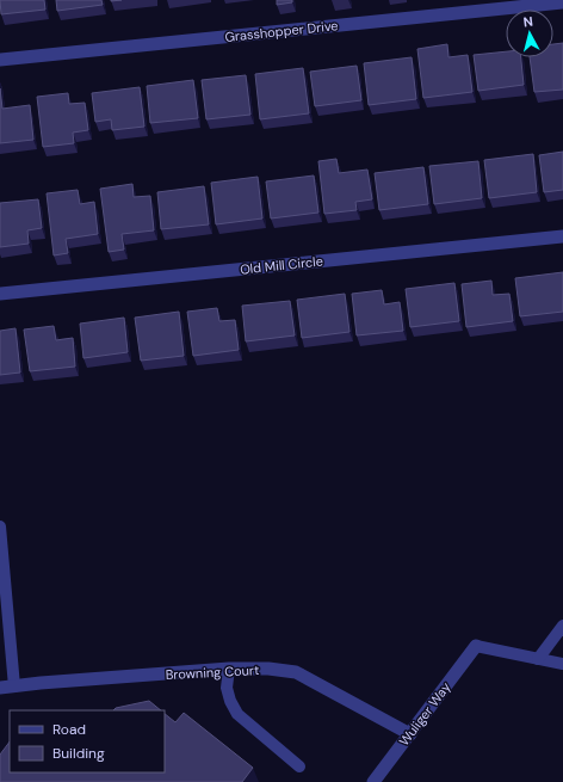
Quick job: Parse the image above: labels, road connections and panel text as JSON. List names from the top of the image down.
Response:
{
  "streets": {
    "street": [
      "Grasshopper Drive",
      "Old Mill Circle",
      "Browning Court",
      "Wuliger Way"
    ]
  },
  "crossings": [
    ["Browning Court", "Wuliger Way"]
  ],
  "legend": ["Road", "Building"],
  "north": "top"
}
